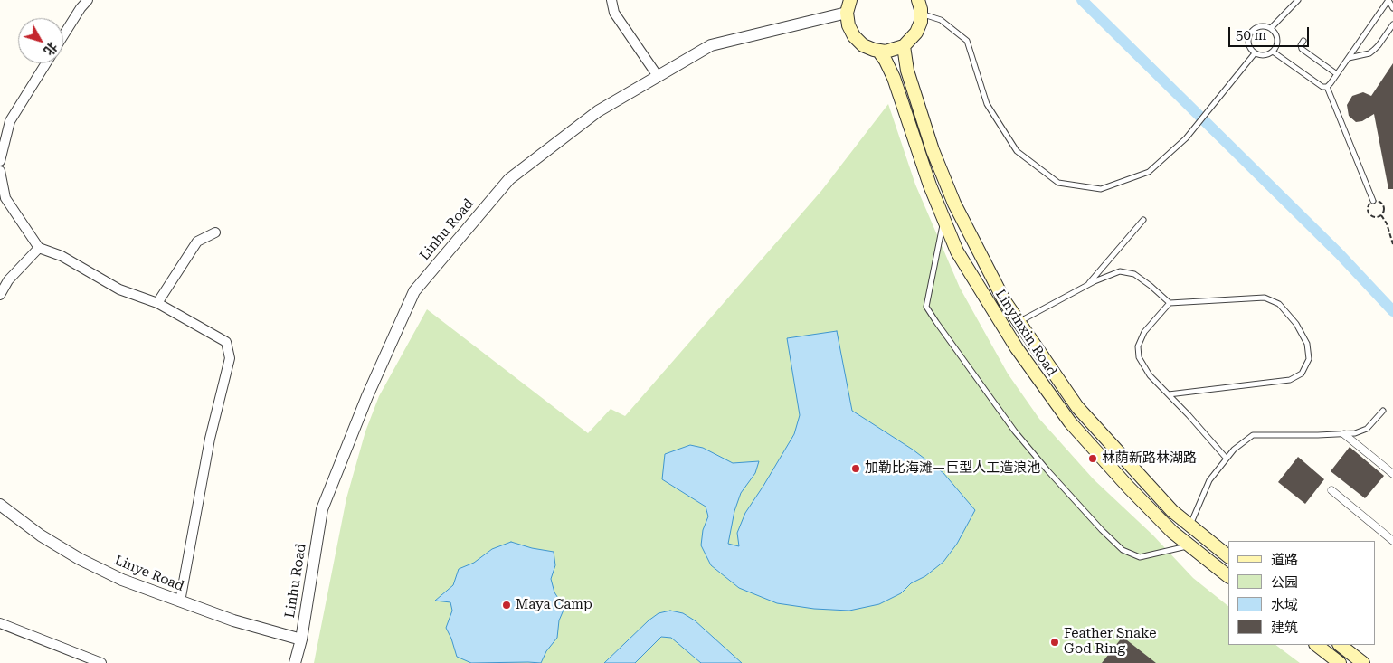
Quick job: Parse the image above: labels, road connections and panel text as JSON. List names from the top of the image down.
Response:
{
  "streets": {
    "main road": ["Linyinxin Road"],
    "street": ["Linhu Road", "Linye Road"]
  },
  "crossings": [
    ["Linhu Road", "Linyinxin Road"],
    ["Linhu Road", "Linye Road"]
  ],
  "places": [
    "林荫新路林湖路",
    "加勒比海滩—巨型人工造浪池",
    "Maya Camp",
    "Feather Snake God Ring"
  ],
  "legend": [
    "道路",
    "公园",
    "水域",
    "建筑"
  ],
  "scale_bar": "50 m",
  "north": "bottom right"
}
